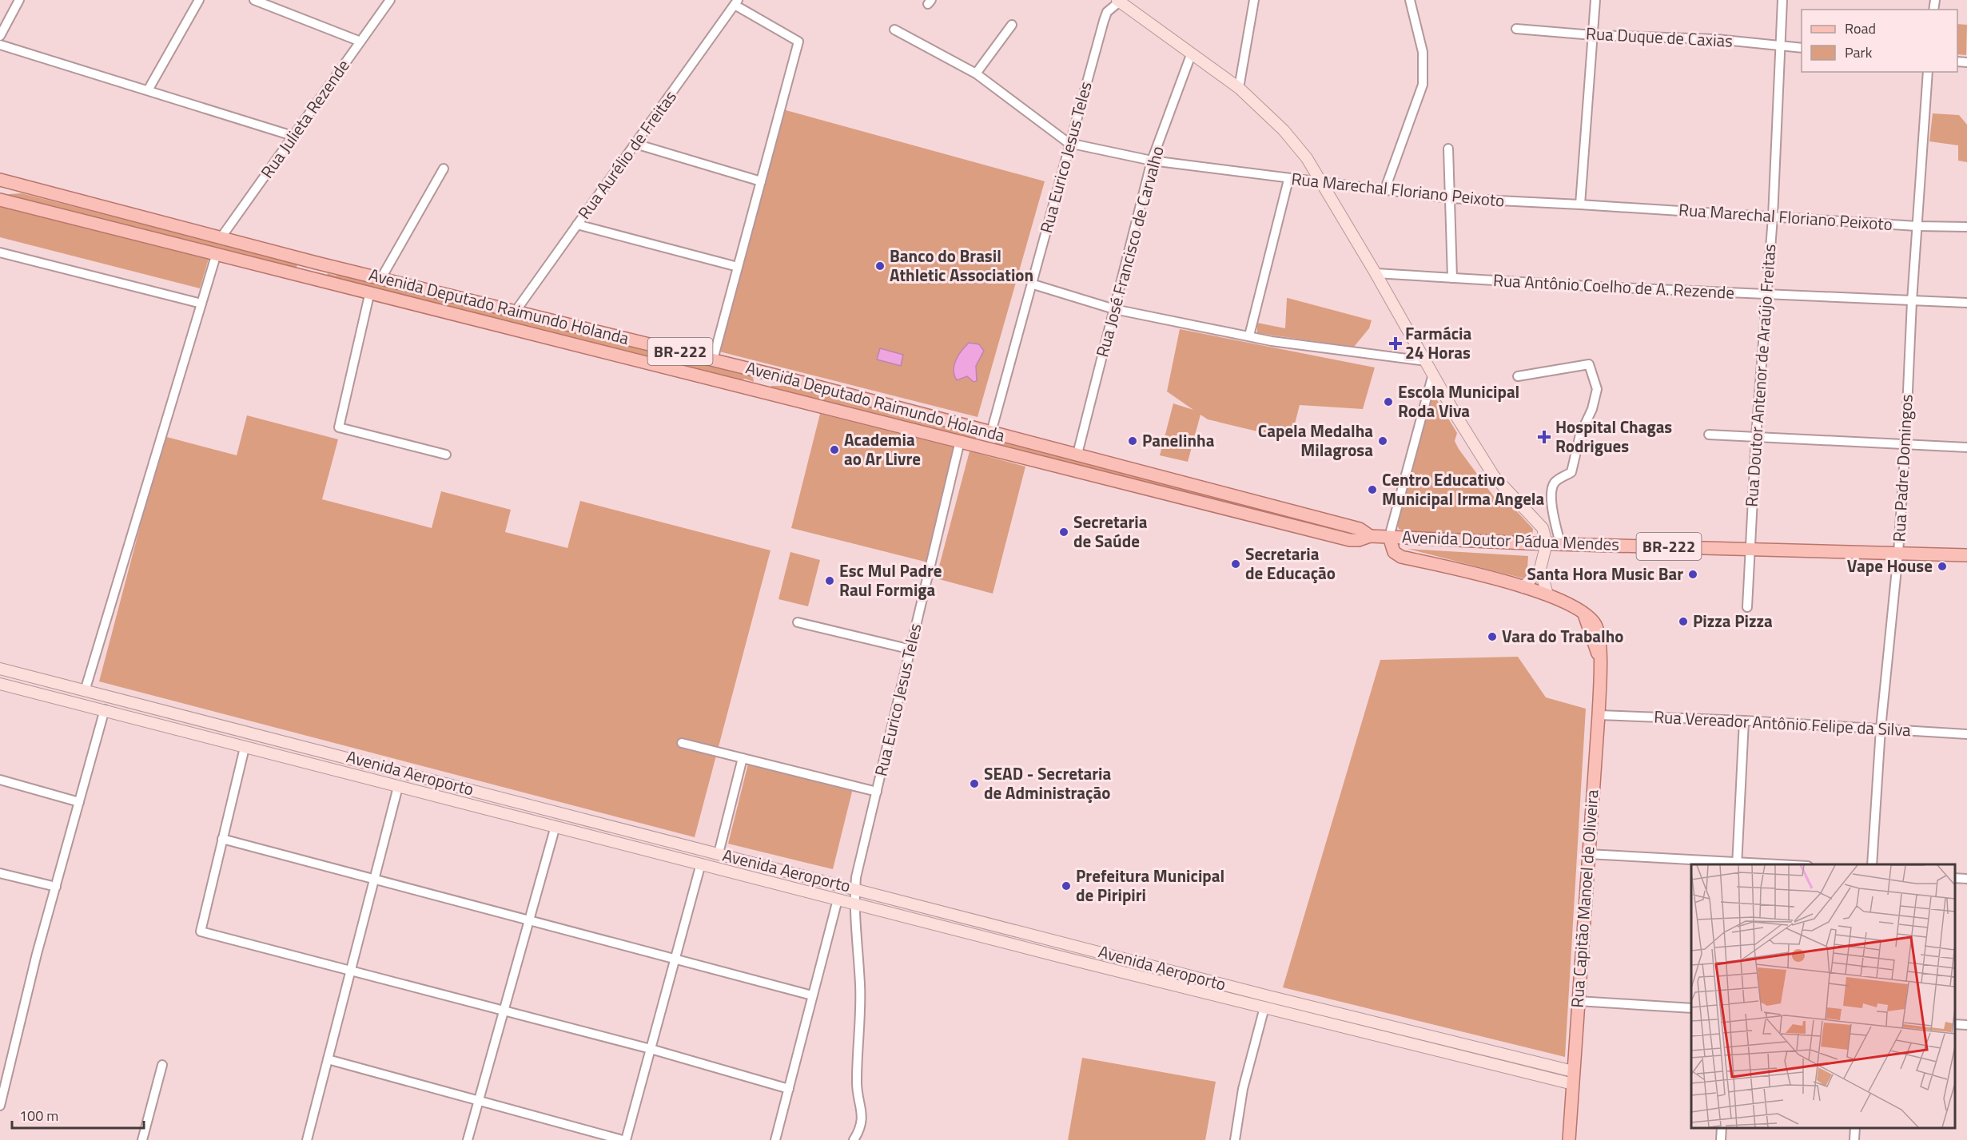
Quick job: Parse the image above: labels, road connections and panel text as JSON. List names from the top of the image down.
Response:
{
  "streets": {
    "main road": [
      "Avenida Deputado Raimundo Holanda",
      "BR-222",
      "Avenida Doutor Pádua Mendes",
      "Rua Capitão Manoel de Oliveira"
    ],
    "street": [
      "Rua Duque de Caxias",
      "Rua Julieta Rezende",
      "Rua Aurélio de Freitas",
      "Rua Eurico Jesus Teles",
      "Rua Marechal Floriano Peixoto",
      "Rua José Francisco de Carvalho",
      "Rua Antônio Coelho de A. Rezende",
      "Rua Doutor Antenor de Araújo Freitas",
      "Rua Padre Domingos",
      "Rua Vereador Antônio Felipe da Silva",
      "Avenida Aeroporto"
    ]
  },
  "crossings": [
    ["Rua Duque de Caxias", "Rua Doutor Antenor de Araújo Freitas"],
    ["Rua Julieta Rezende", "Avenida Deputado Raimundo Holanda"],
    ["Rua Aurélio de Freitas", "Avenida Deputado Raimundo Holanda"],
    ["Rua Eurico Jesus Teles", "Rua Marechal Floriano Peixoto"],
    ["Rua Eurico Jesus Teles", "Avenida Deputado Raimundo Holanda"],
    ["Rua Eurico Jesus Teles", "Avenida Aeroporto"],
    ["Rua Marechal Floriano Peixoto", "Rua José Francisco de Carvalho"],
    ["Rua Marechal Floriano Peixoto", "Rua Doutor Antenor de Araújo Freitas"],
    ["Rua Marechal Floriano Peixoto", "Rua Padre Domingos"],
    ["Rua José Francisco de Carvalho", "Avenida Deputado Raimundo Holanda"],
    ["Rua Antônio Coelho de A. Rezende", "Rua Doutor Antenor de Araújo Freitas"],
    ["Rua Antônio Coelho de A. Rezende", "Rua Padre Domingos"],
    ["Avenida Deputado Raimundo Holanda", "Avenida Doutor Pádua Mendes"],
    ["Rua Doutor Antenor de Araújo Freitas", "Avenida Doutor Pádua Mendes"],
    ["Rua Padre Domingos", "Avenida Doutor Pádua Mendes"],
    ["Rua Padre Domingos", "Rua Vereador Antônio Felipe da Silva"],
    ["Rua Vereador Antônio Felipe da Silva", "Rua Capitão Manoel de Oliveira"],
    ["Avenida Aeroporto", "Rua Capitão Manoel de Oliveira"]
  ],
  "places": {
    "other": [
      "Banco do Brasil Athletic Association",
      "Escola Municipal Roda Viva",
      "Panelinha",
      "Capela Medalha Milagrosa",
      "Academia ao Ar Livre",
      "Centro Educativo Municipal Irma Angela",
      "Secretaria de Saúde",
      "Secretaria de Educação",
      "Vape House",
      "Santa Hora Music Bar",
      "Esc Mul Padre Raul Formiga",
      "Pizza Pizza",
      "Vara do Trabalho",
      "SEAD - Secretaria de Administração",
      "Prefeitura Municipal de Piripiri"
    ],
    "health": ["Farmácia 24 Horas", "Hospital Chagas Rodrigues"]
  },
  "legend": ["Road", "Park"],
  "scale_bar": "100 m"
}
